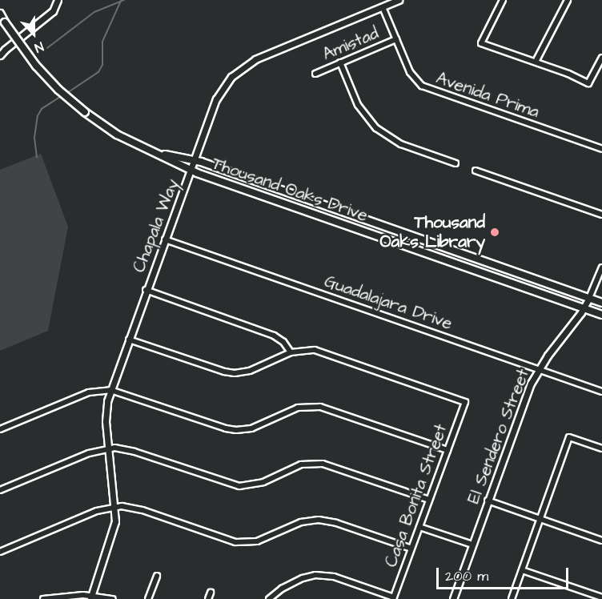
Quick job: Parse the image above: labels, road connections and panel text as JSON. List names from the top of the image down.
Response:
{
  "streets": {
    "main road": ["Thousand Oaks Drive"],
    "street": [
      "Amistad",
      "Avenida Prima",
      "Chapala Way",
      "Guadalajara Drive",
      "El Sendero Street",
      "Casa Bonita Street"
    ]
  },
  "crossings": [
    ["Amistad", "Avenida Prima"],
    ["Avenida Prima", "Chapala Way"],
    ["Thousand Oaks Drive", "Chapala Way"],
    ["Thousand Oaks Drive", "El Sendero Street"],
    ["Chapala Way", "Guadalajara Drive"],
    ["Guadalajara Drive", "El Sendero Street"]
  ],
  "places": ["Thousand Oaks Library"],
  "scale_bar": "200 m",
  "north": "bottom"
}
